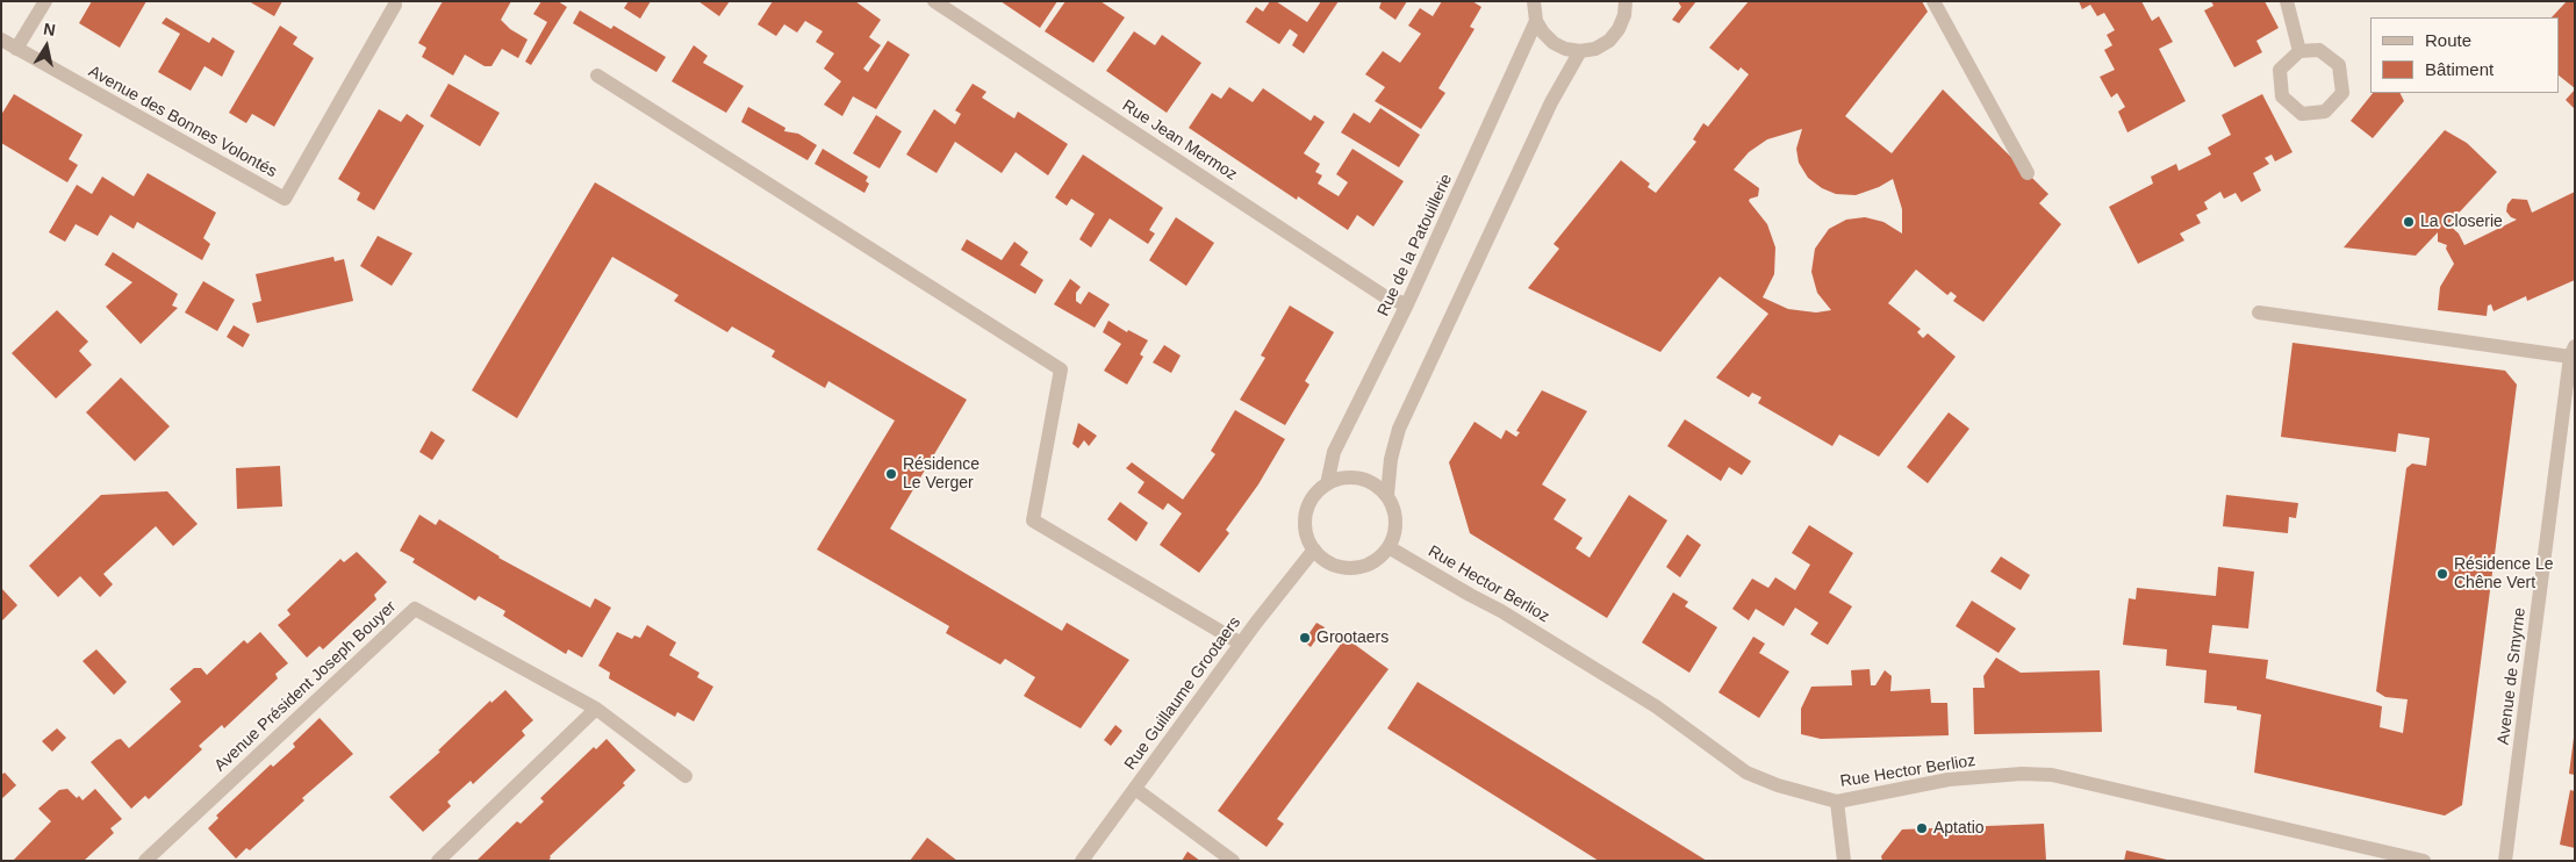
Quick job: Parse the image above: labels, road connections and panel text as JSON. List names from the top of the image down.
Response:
{
  "streets": {
    "street": [
      "Avenue des Bonnes Volontés",
      "Rue Jean Mermoz",
      "Rue de la Patouillerie",
      "Rue Hector Berlioz",
      "Avenue de Smyrne",
      "Avenue Président Joseph Bouyer",
      "Rue Guillaume Grootaers"
    ]
  },
  "crossings": [
    ["Rue Jean Mermoz", "Rue de la Patouillerie"],
    ["Rue de la Patouillerie", "Rue Hector Berlioz"],
    ["Rue de la Patouillerie", "Rue Guillaume Grootaers"],
    ["Rue Hector Berlioz", "Rue Guillaume Grootaers"]
  ],
  "places": [
    "La Closerie",
    "Résidence Le Verger",
    "Résidence Le Chêne Vert",
    "Grootaers",
    "Aptatio"
  ],
  "legend": ["Route", "Bâtiment"],
  "north": "top"
}
